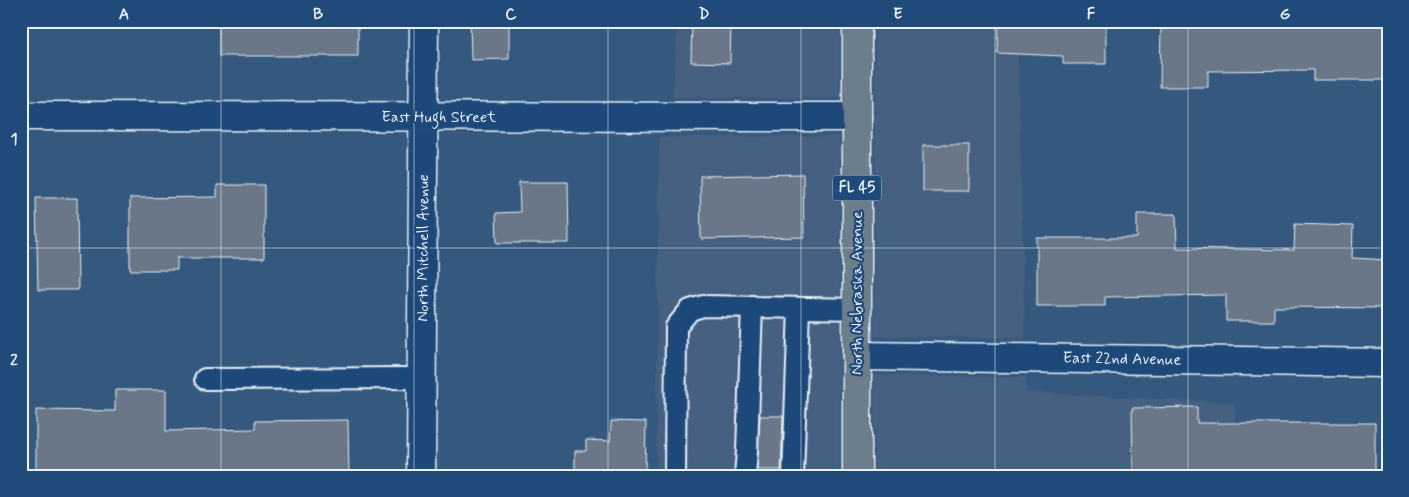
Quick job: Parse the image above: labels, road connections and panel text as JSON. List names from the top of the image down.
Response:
{
  "streets": {
    "main road": ["FL 45", "North Nebraska Avenue"],
    "street": ["East Hugh Street", "North Mitchell Avenue", "East 22nd Avenue"]
  },
  "crossings": [
    ["East Hugh Street", "North Mitchell Avenue"],
    ["East Hugh Street", "North Nebraska Avenue"],
    ["North Nebraska Avenue", "East 22nd Avenue"]
  ],
  "grid": {
    "columns": [
      "A",
      "B",
      "C",
      "D",
      "E",
      "F",
      "G"
    ],
    "rows": ["1", "2"]
  }
}
